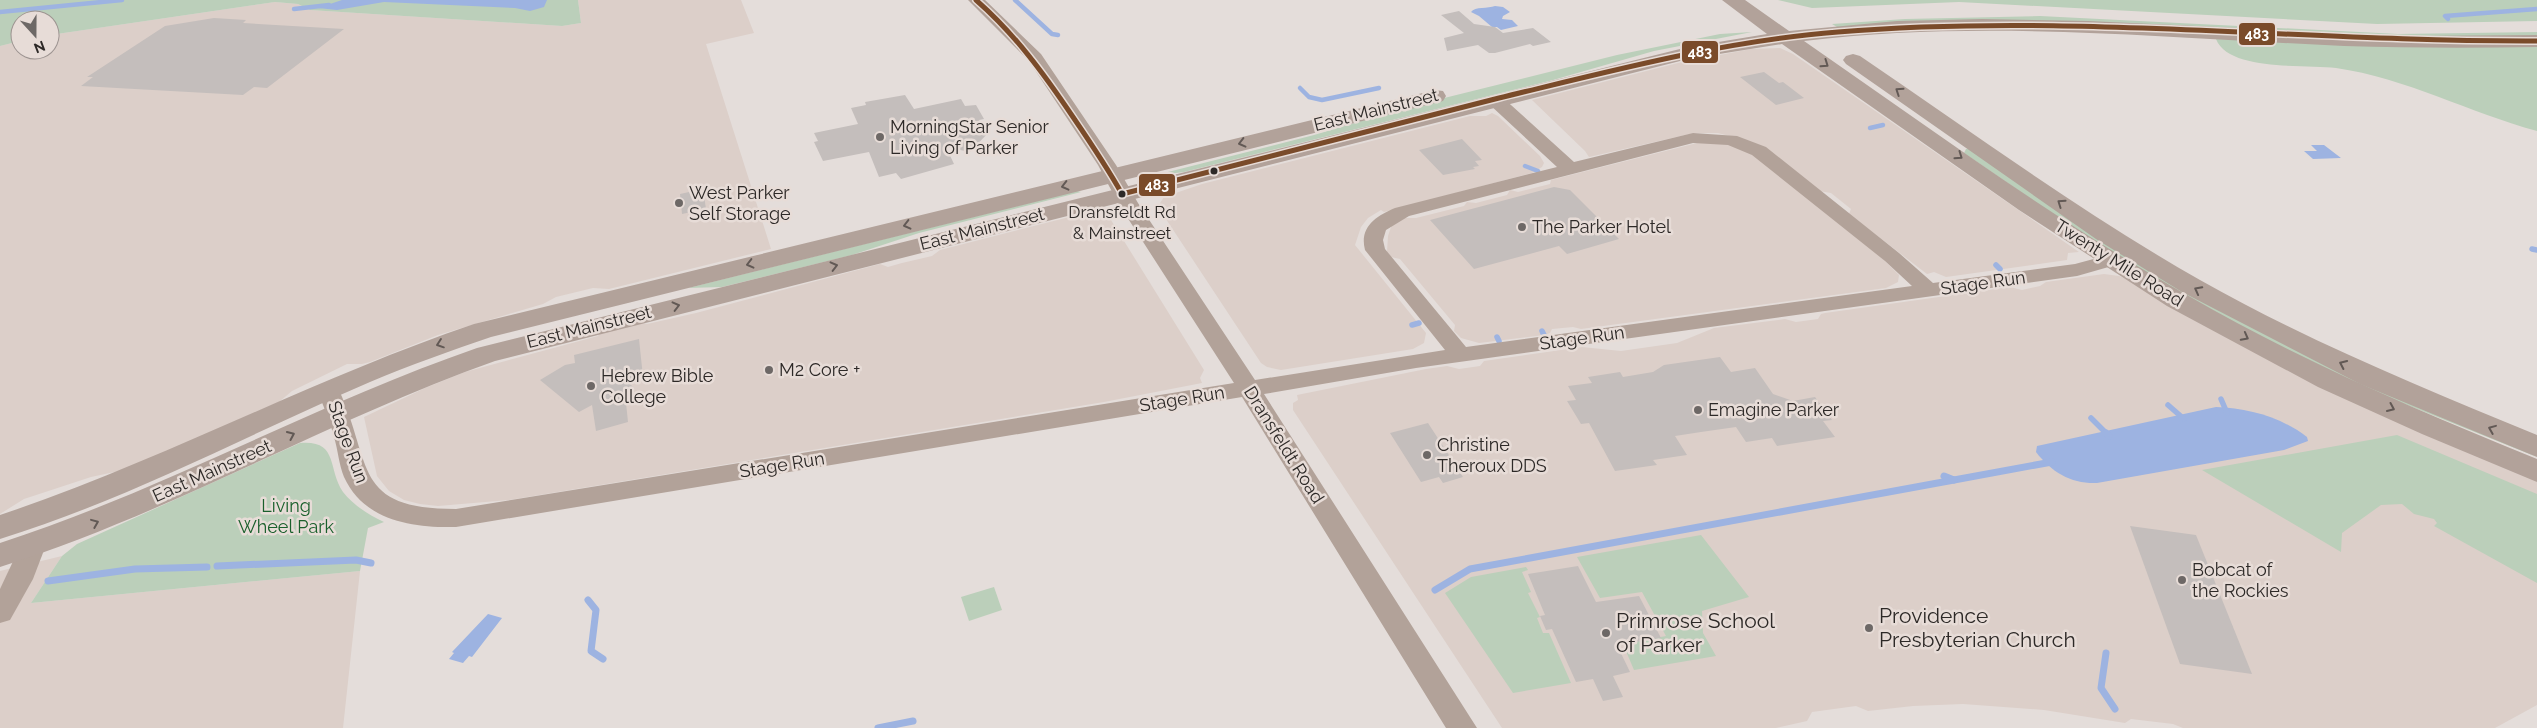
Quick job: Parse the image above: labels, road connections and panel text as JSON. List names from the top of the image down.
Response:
{
  "streets": {
    "main road": ["East Mainstreet", "Twenty Mile Road"],
    "street": ["Stage Run", "Dransfeldt Road"]
  },
  "crossings": [
    ["East Mainstreet", "Twenty Mile Road"],
    ["East Mainstreet", "Stage Run"],
    ["East Mainstreet", "Dransfeldt Road"],
    ["Twenty Mile Road", "Stage Run"],
    ["Stage Run", "Dransfeldt Road"]
  ],
  "parks": ["Living Wheel Park"],
  "places": [
    "MorningStar Senior Living of Parker",
    "Dransfeldt Rd & Mainstreet",
    "West Parker Self Storage",
    "The Parker Hotel",
    "M2 Core +",
    "Hebrew Bible College",
    "Emagine Parker",
    "Christine Theroux DDS",
    "Bobcat of the Rockies",
    "Providence Presbyterian Church",
    "Primrose School of Parker"
  ],
  "lines": ["transit line 483"],
  "north": "bottom"
}
